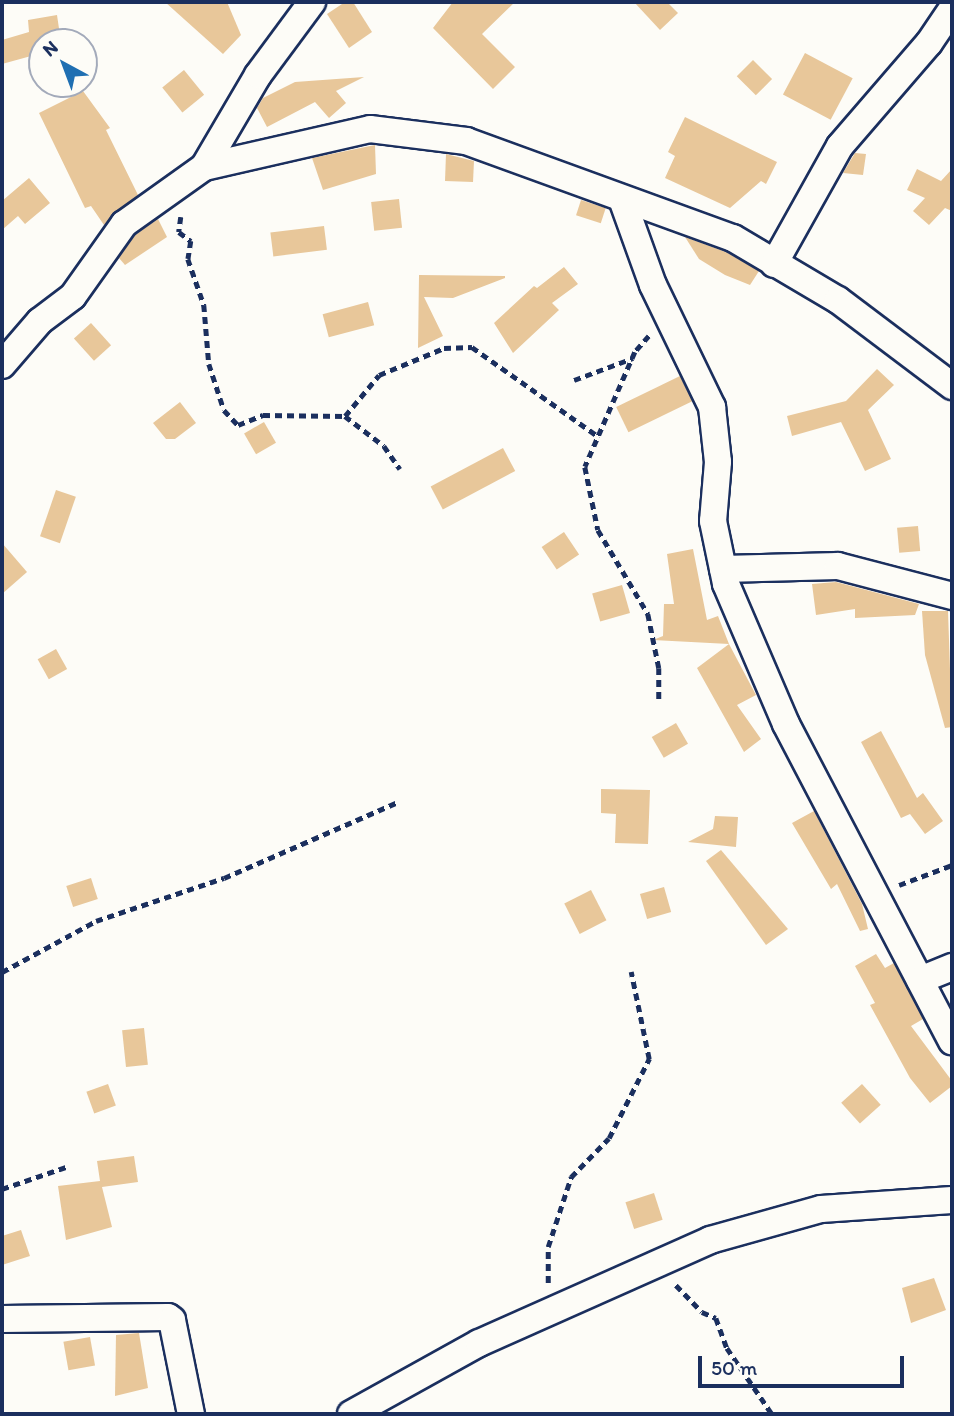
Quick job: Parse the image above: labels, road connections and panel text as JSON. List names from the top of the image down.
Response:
{
  "scale_bar": "50 m",
  "north": "top left"
}
